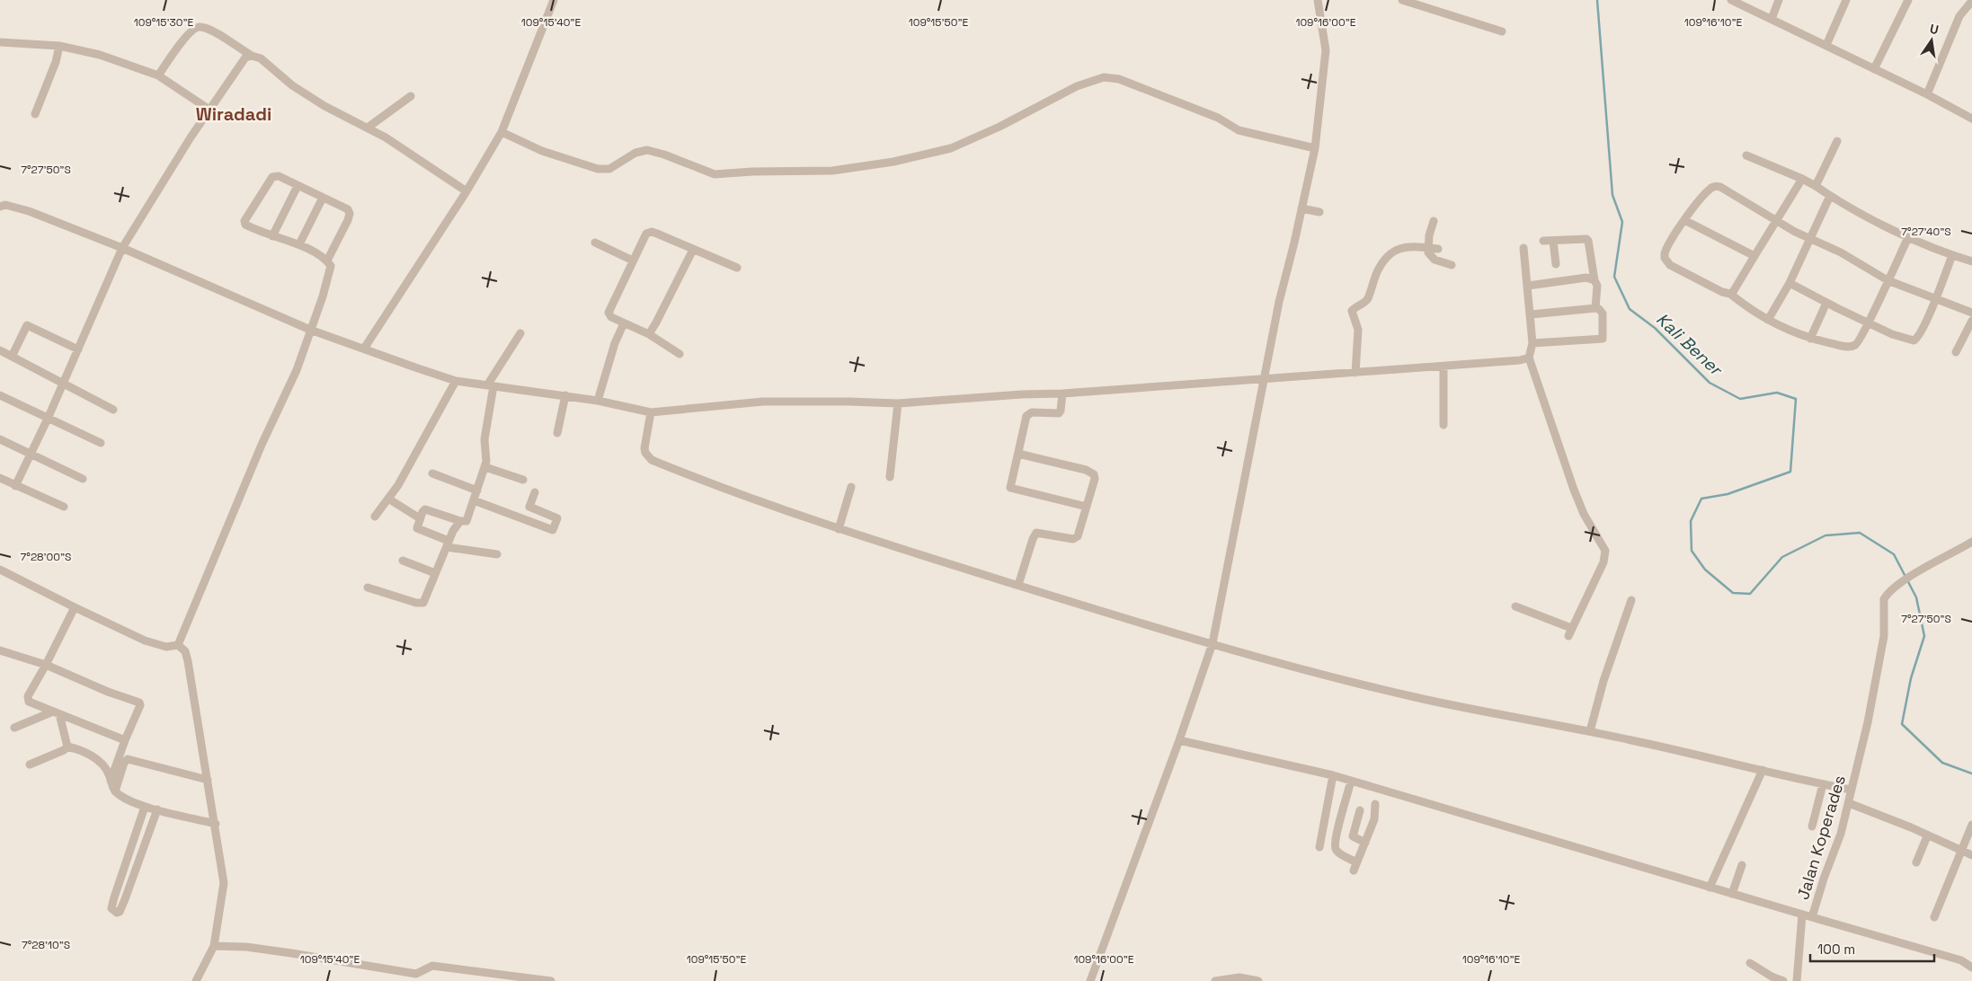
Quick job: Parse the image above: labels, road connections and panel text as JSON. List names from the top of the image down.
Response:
{
  "streets": {
    "street": ["Jalan Koperades"]
  },
  "districts": ["Wiradadi"],
  "water": ["Kali Bener"],
  "scale_bar": "100 m",
  "north": "top",
  "coordinates": [
    "109°15'30\"E",
    "109°15'40\"E",
    "109°15'50\"E",
    "109°16'00\"E",
    "109°16'10\"E",
    "7°27'50\"S",
    "7°27'40\"S",
    "7°28'00\"S",
    "7°28'10\"S"
  ]
}
